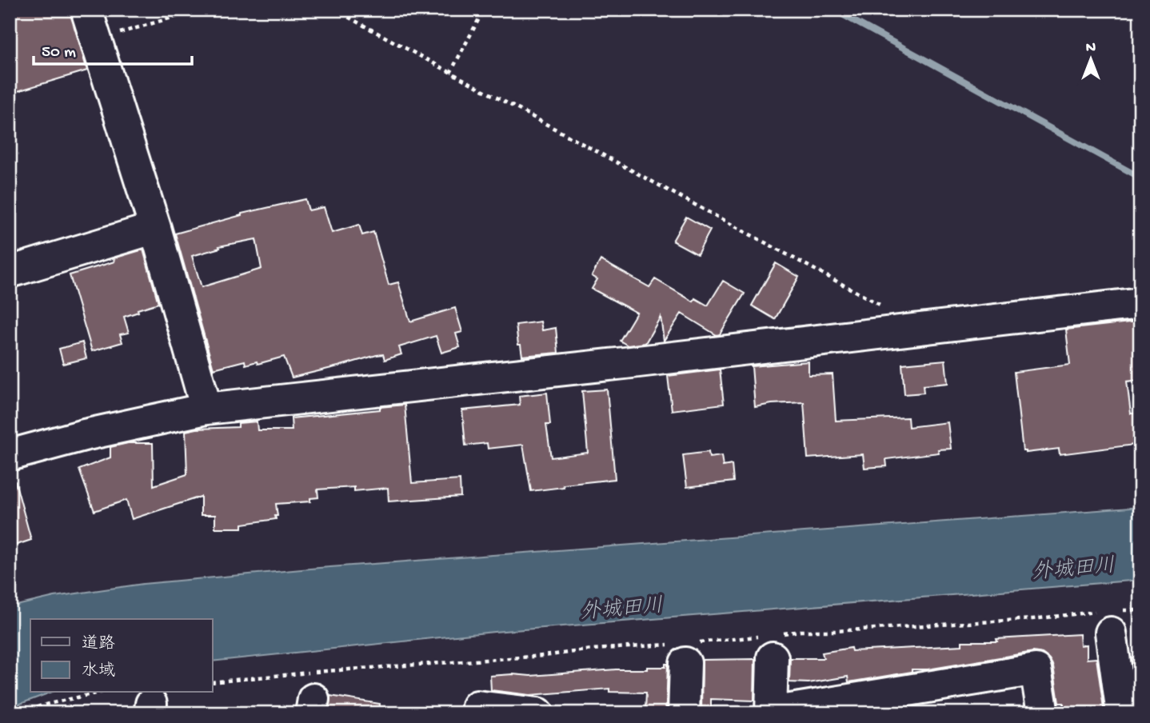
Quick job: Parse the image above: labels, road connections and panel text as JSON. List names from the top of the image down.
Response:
{
  "water": ["外城田川"],
  "legend": ["道路", "水域"],
  "scale_bar": "50 m",
  "north": "top"
}
